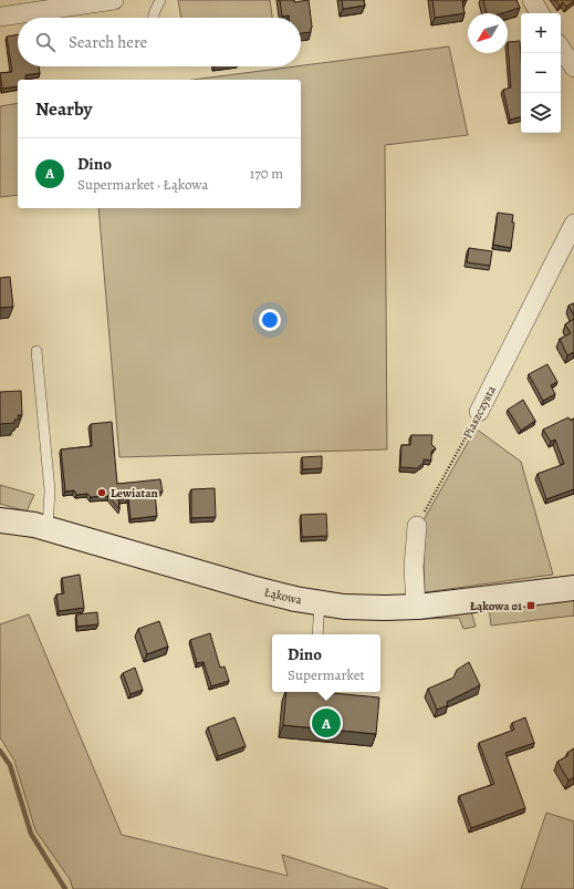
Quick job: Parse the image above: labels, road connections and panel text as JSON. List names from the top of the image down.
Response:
{
  "streets": {
    "street": ["Piaszczysta", "Łąkowa"]
  },
  "places": {
    "other": ["Lewiatan"],
    "transit": ["Łąkowa 01"]
  },
  "north": "bottom left",
  "page": {
    "map_buttons": ["+", "−"],
    "search": "Search here",
    "heading": "Nearby",
    "list": [
      {
        "mark": "A",
        "name": "Dino",
        "note": "Supermarket · Łąkowa",
        "value": "170 m"
      }
    ],
    "popup": ["Dino", "Supermarket"],
    "pins": "A"
  }
}
